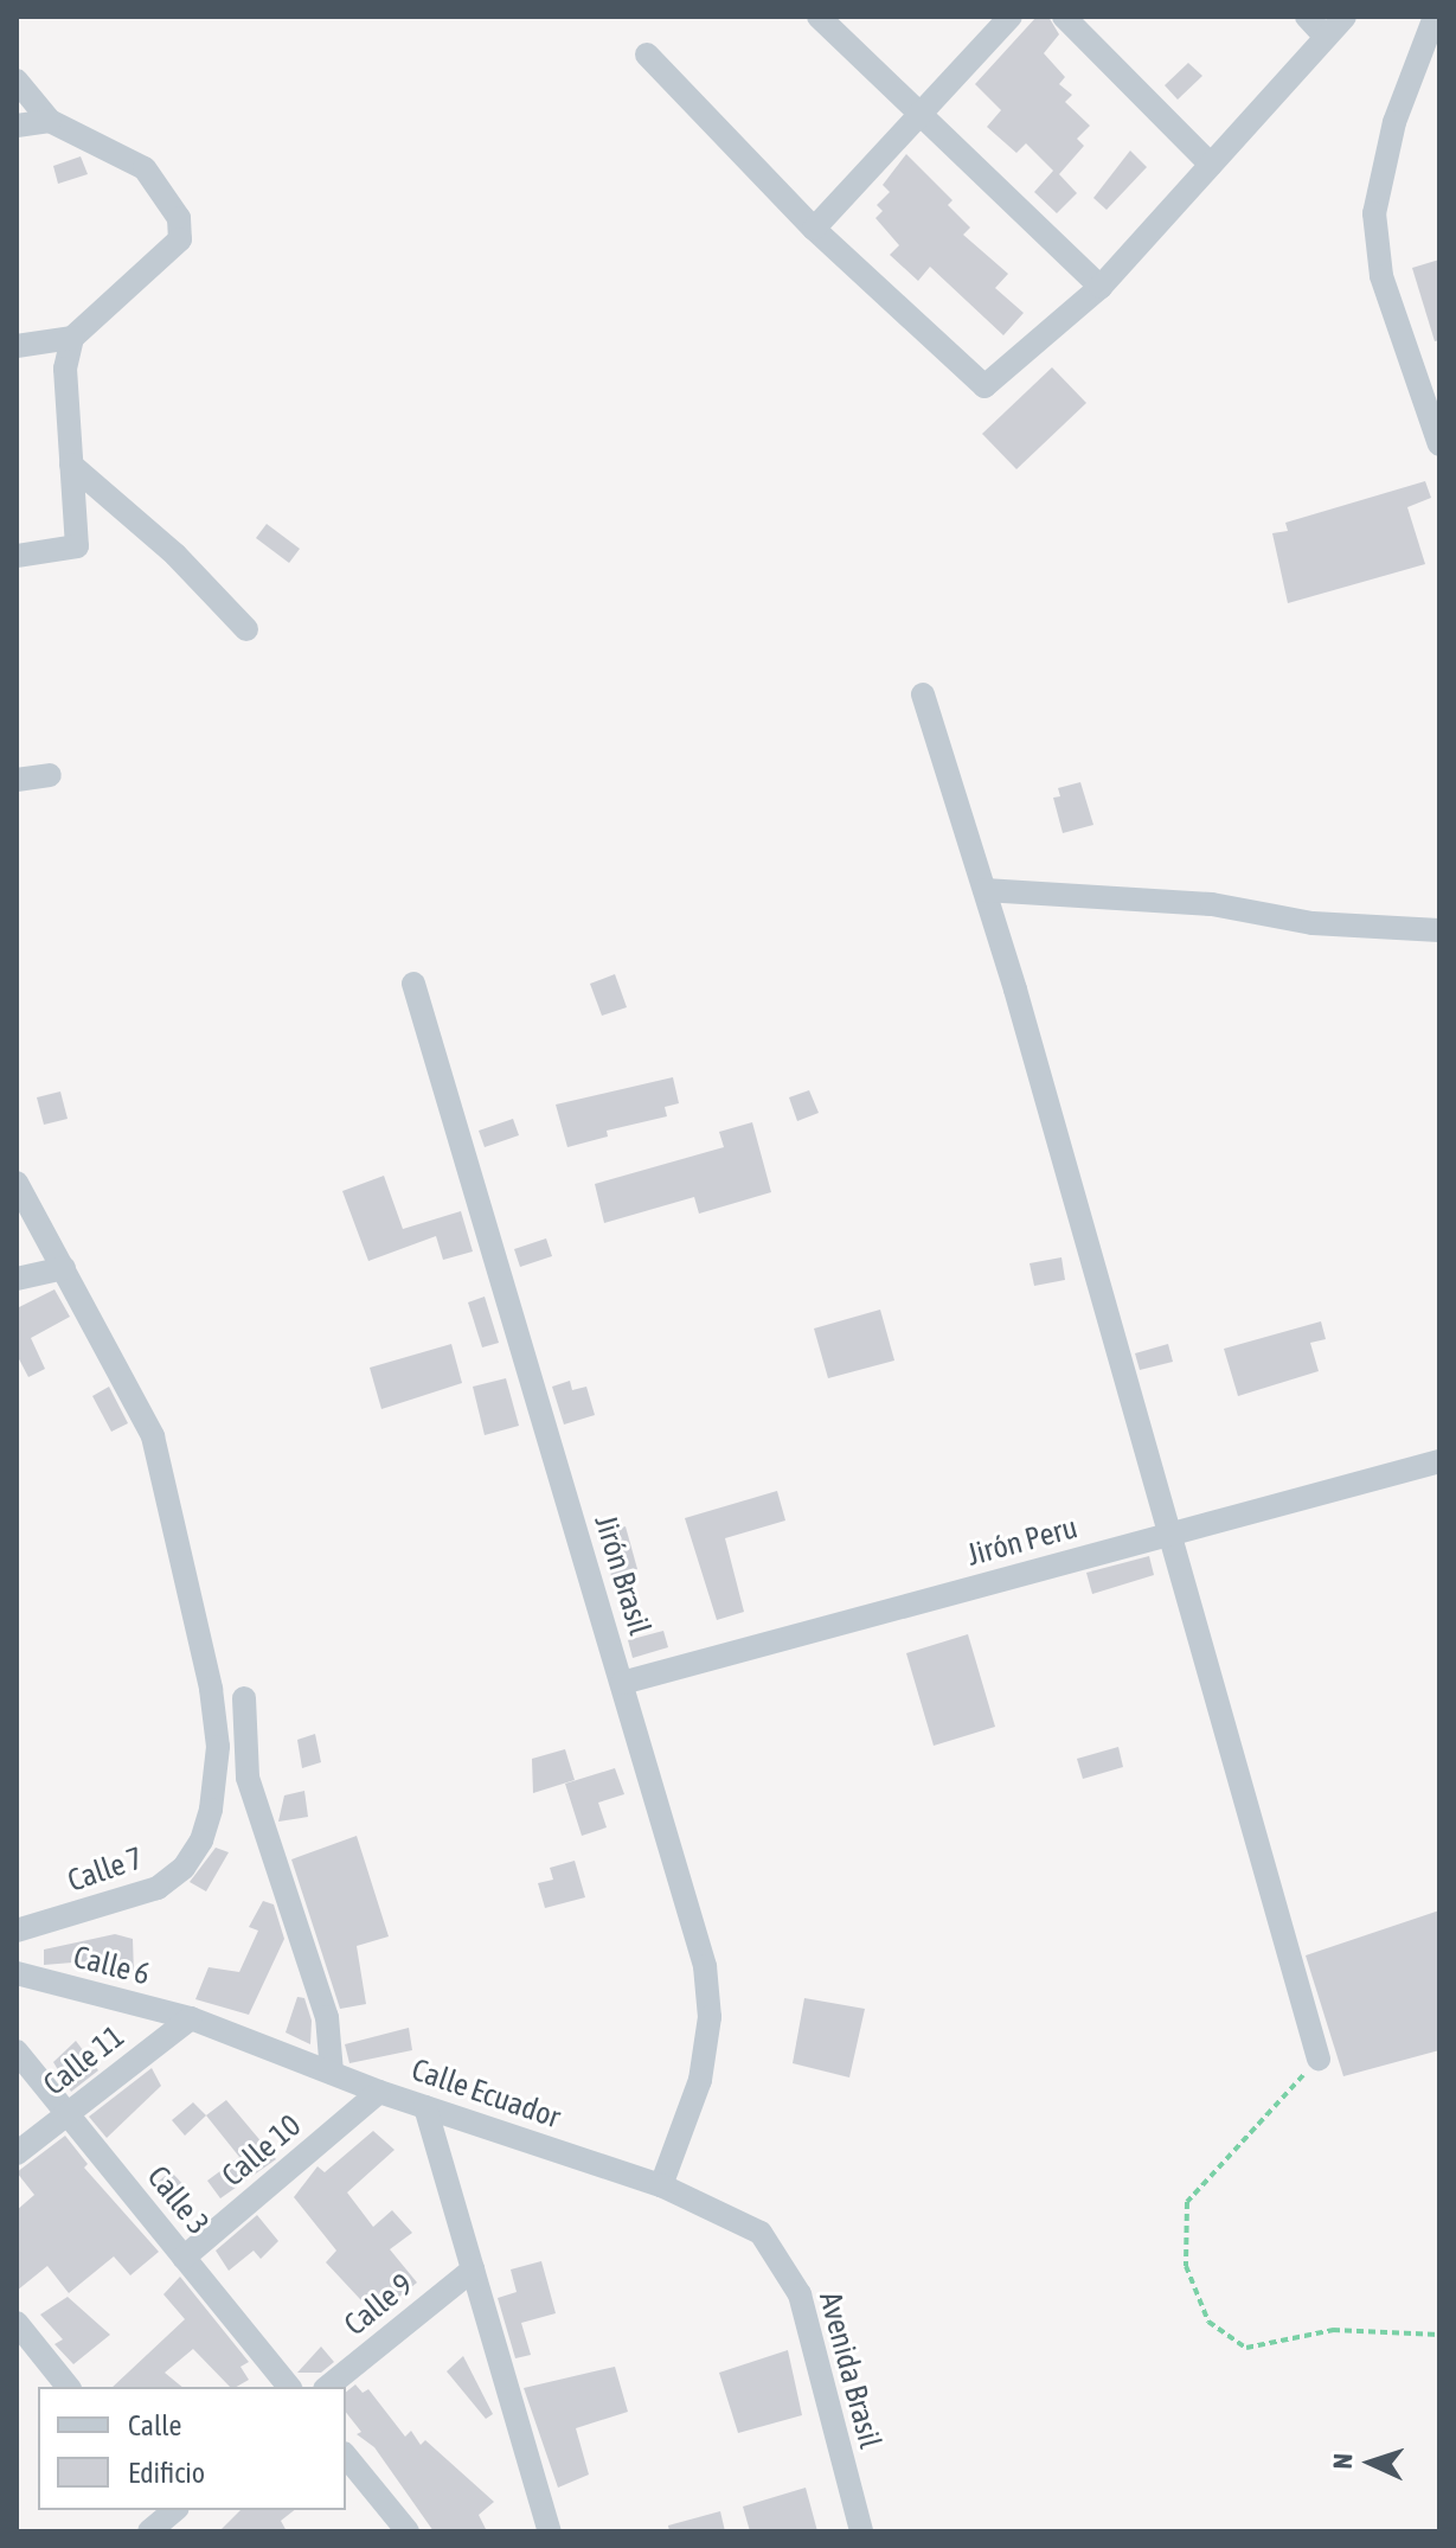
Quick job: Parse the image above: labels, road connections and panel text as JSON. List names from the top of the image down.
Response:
{
  "streets": {
    "street": [
      "Jirón Peru",
      "Jirón Brasil",
      "Calle 7",
      "Calle 6",
      "Calle 11",
      "Calle Ecuador",
      "Calle 10",
      "Calle 3",
      "Calle 9",
      "Avenida Brasil"
    ]
  },
  "crossings": [
    ["Jirón Peru", "Jirón Brasil"],
    ["Jirón Brasil", "Calle Ecuador"],
    ["Calle 6", "Calle 11"],
    ["Calle 6", "Calle Ecuador"],
    ["Calle 11", "Calle Ecuador"],
    ["Calle 11", "Calle 3"],
    ["Calle Ecuador", "Calle 10"],
    ["Calle Ecuador", "Avenida Brasil"],
    ["Calle 10", "Calle 3"]
  ],
  "legend": ["Calle", "Edificio"],
  "north": "left"
}
